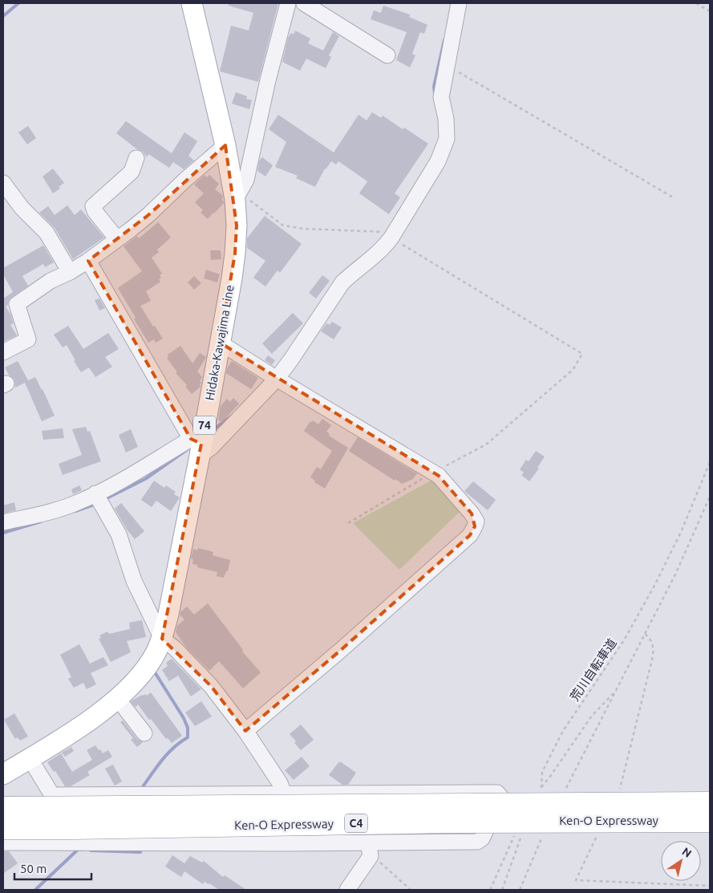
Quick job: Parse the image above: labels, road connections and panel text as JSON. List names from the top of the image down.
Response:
{
  "streets": {
    "highway": ["Ken-O Expressway", "C4"],
    "main road": ["Hidaka-Kawajima Line", "74"],
    "path": ["荒川自転車道"]
  },
  "scale_bar": "50 m",
  "north": "top right"
}
